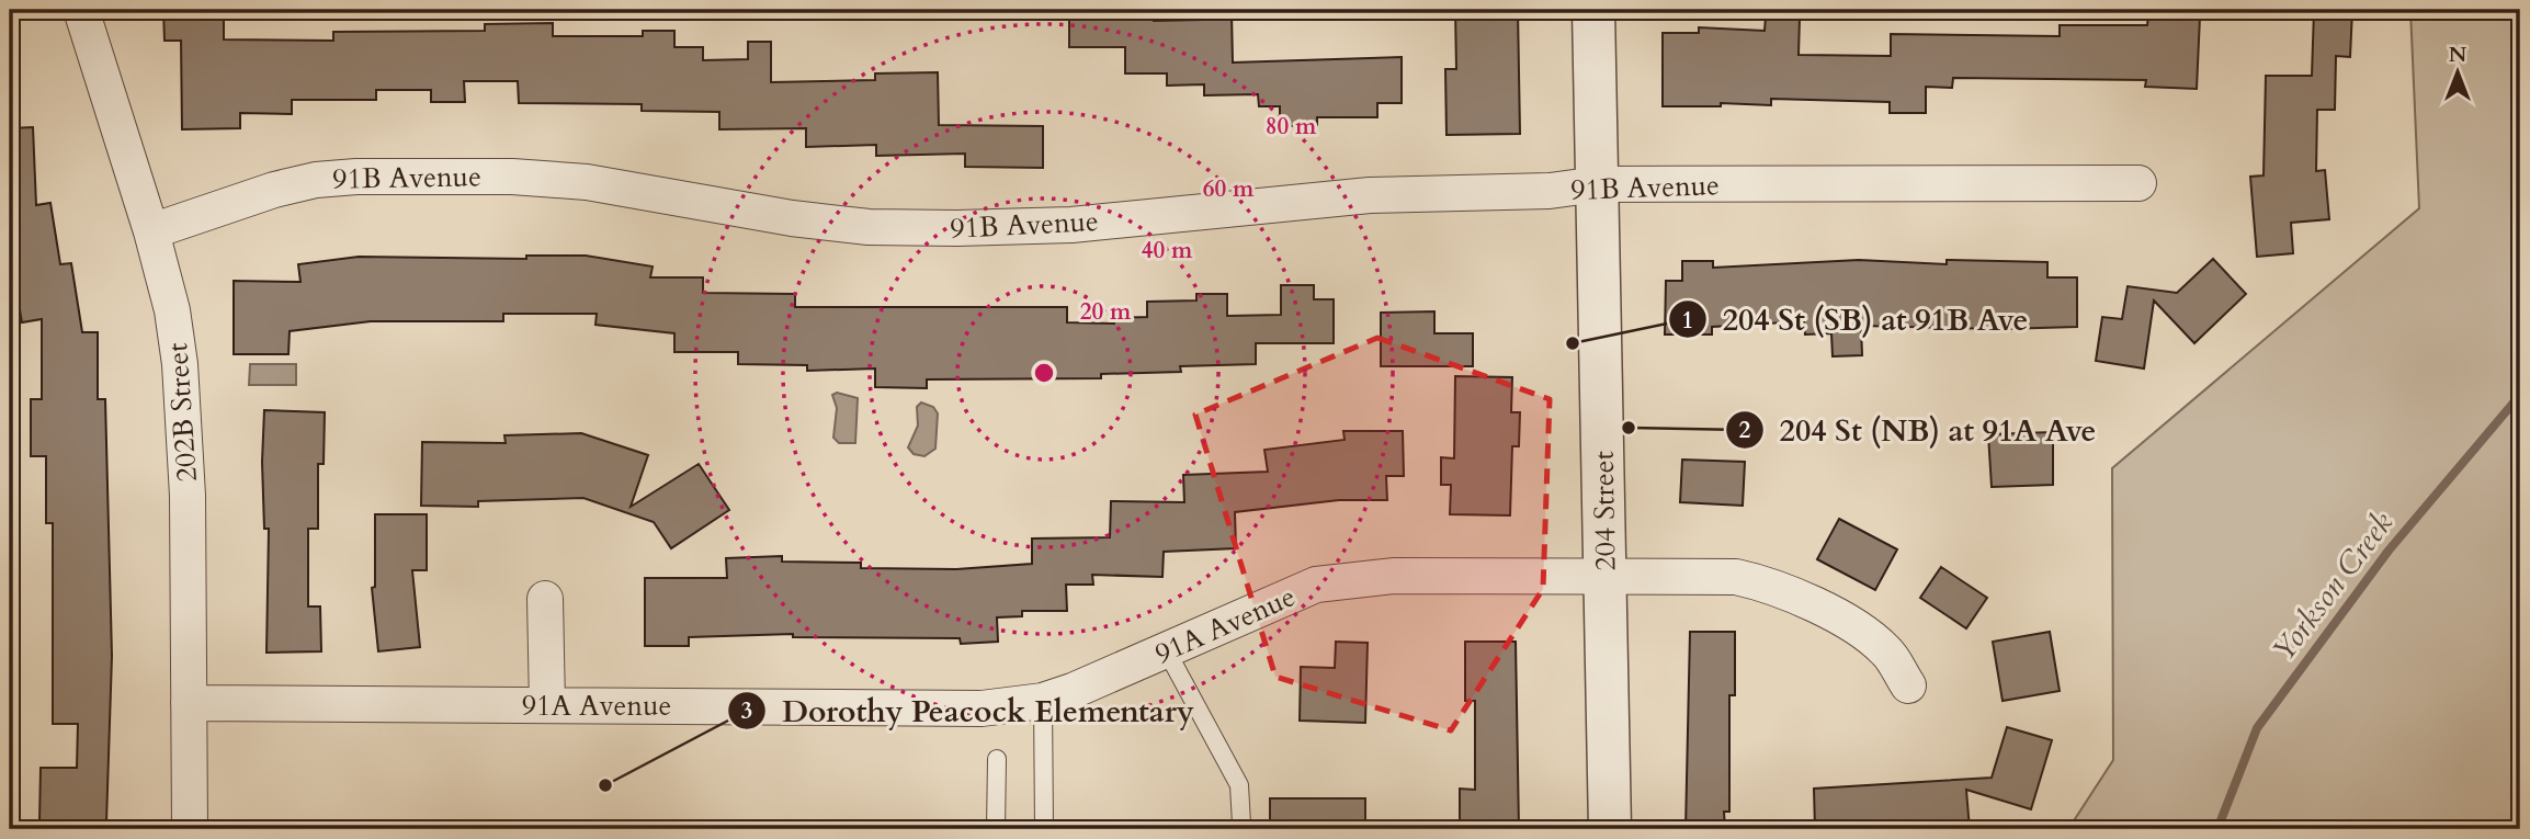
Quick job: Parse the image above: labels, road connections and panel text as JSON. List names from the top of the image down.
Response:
{
  "streets": {
    "street": [
      "91B Avenue",
      "202B Street",
      "204 Street",
      "91A Avenue"
    ]
  },
  "crossings": [
    ["91B Avenue", "202B Street"],
    ["91B Avenue", "204 Street"],
    ["202B Street", "91A Avenue"],
    ["204 Street", "91A Avenue"]
  ],
  "water": ["Yorkson Creek"],
  "places": ["204 St (SB) at 91B Ave", "204 St (NB) at 91A Ave", "Dorothy Peacock Elementary"],
  "north": "top",
  "rings": [
    "80 m",
    "60 m",
    "40 m",
    "20 m"
  ]
}
